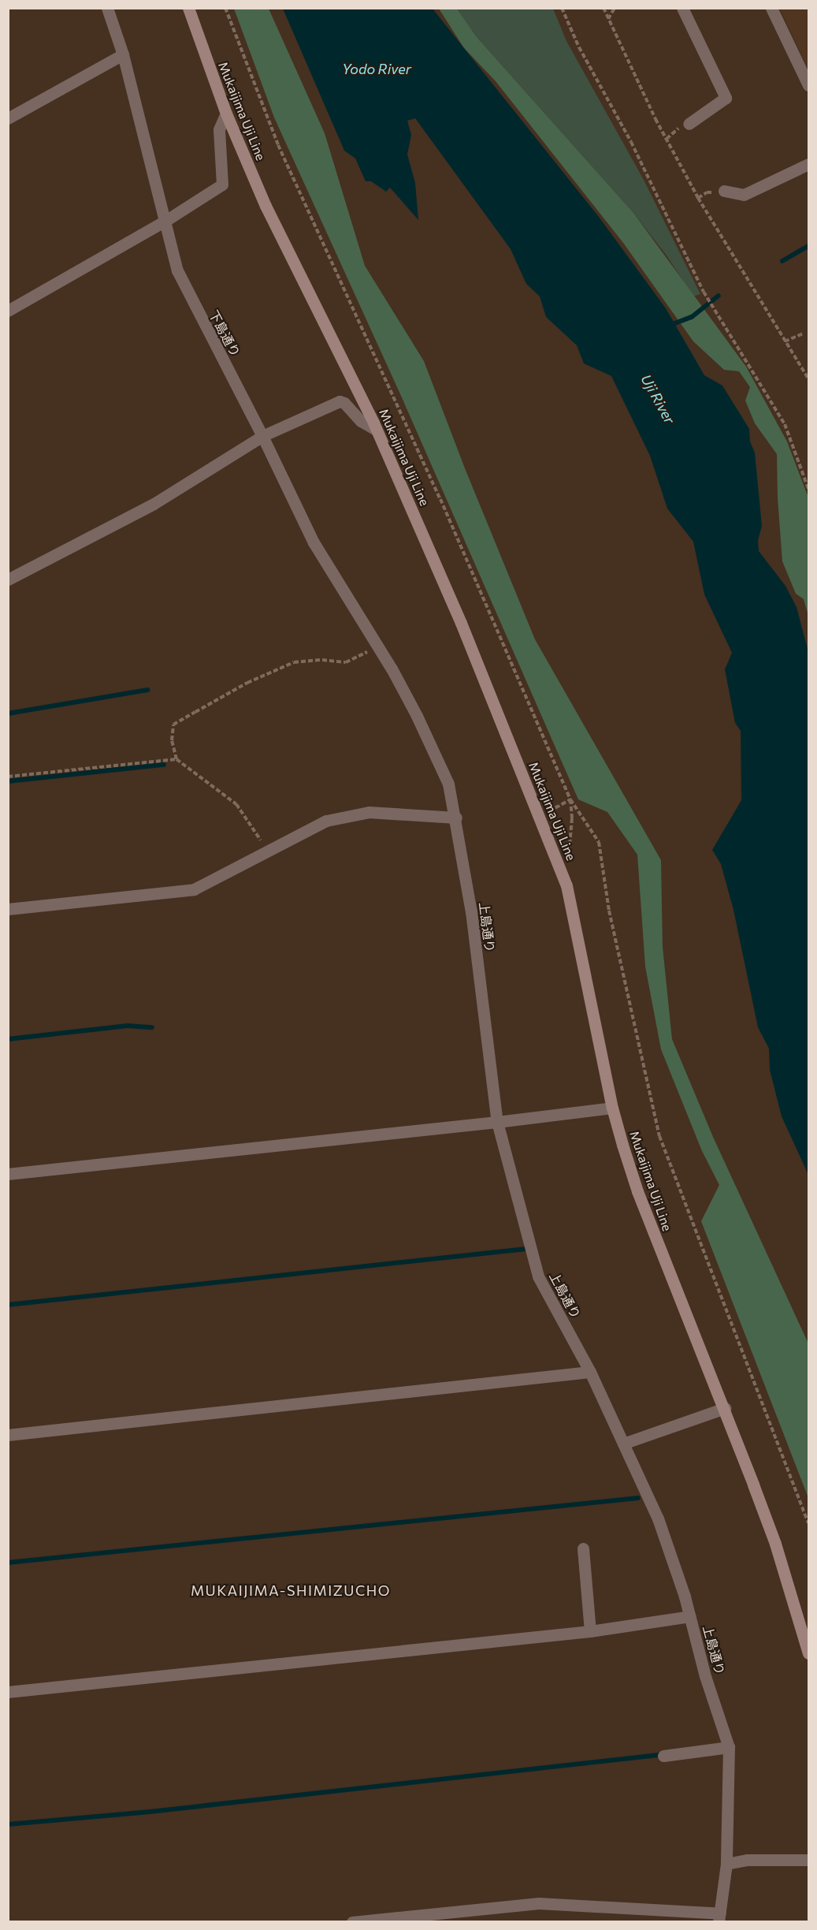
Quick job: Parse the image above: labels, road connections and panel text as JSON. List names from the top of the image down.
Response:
{
  "streets": {
    "main road": ["Mukaijima Uji Line"],
    "street": ["下島通り", "上島通り"]
  },
  "crossings": [
    ["下島通り", "上島通り"]
  ],
  "districts": ["MUKAIJIMA-SHIMIZUCHO"],
  "water": ["Yodo River", "Uji River"]
}
